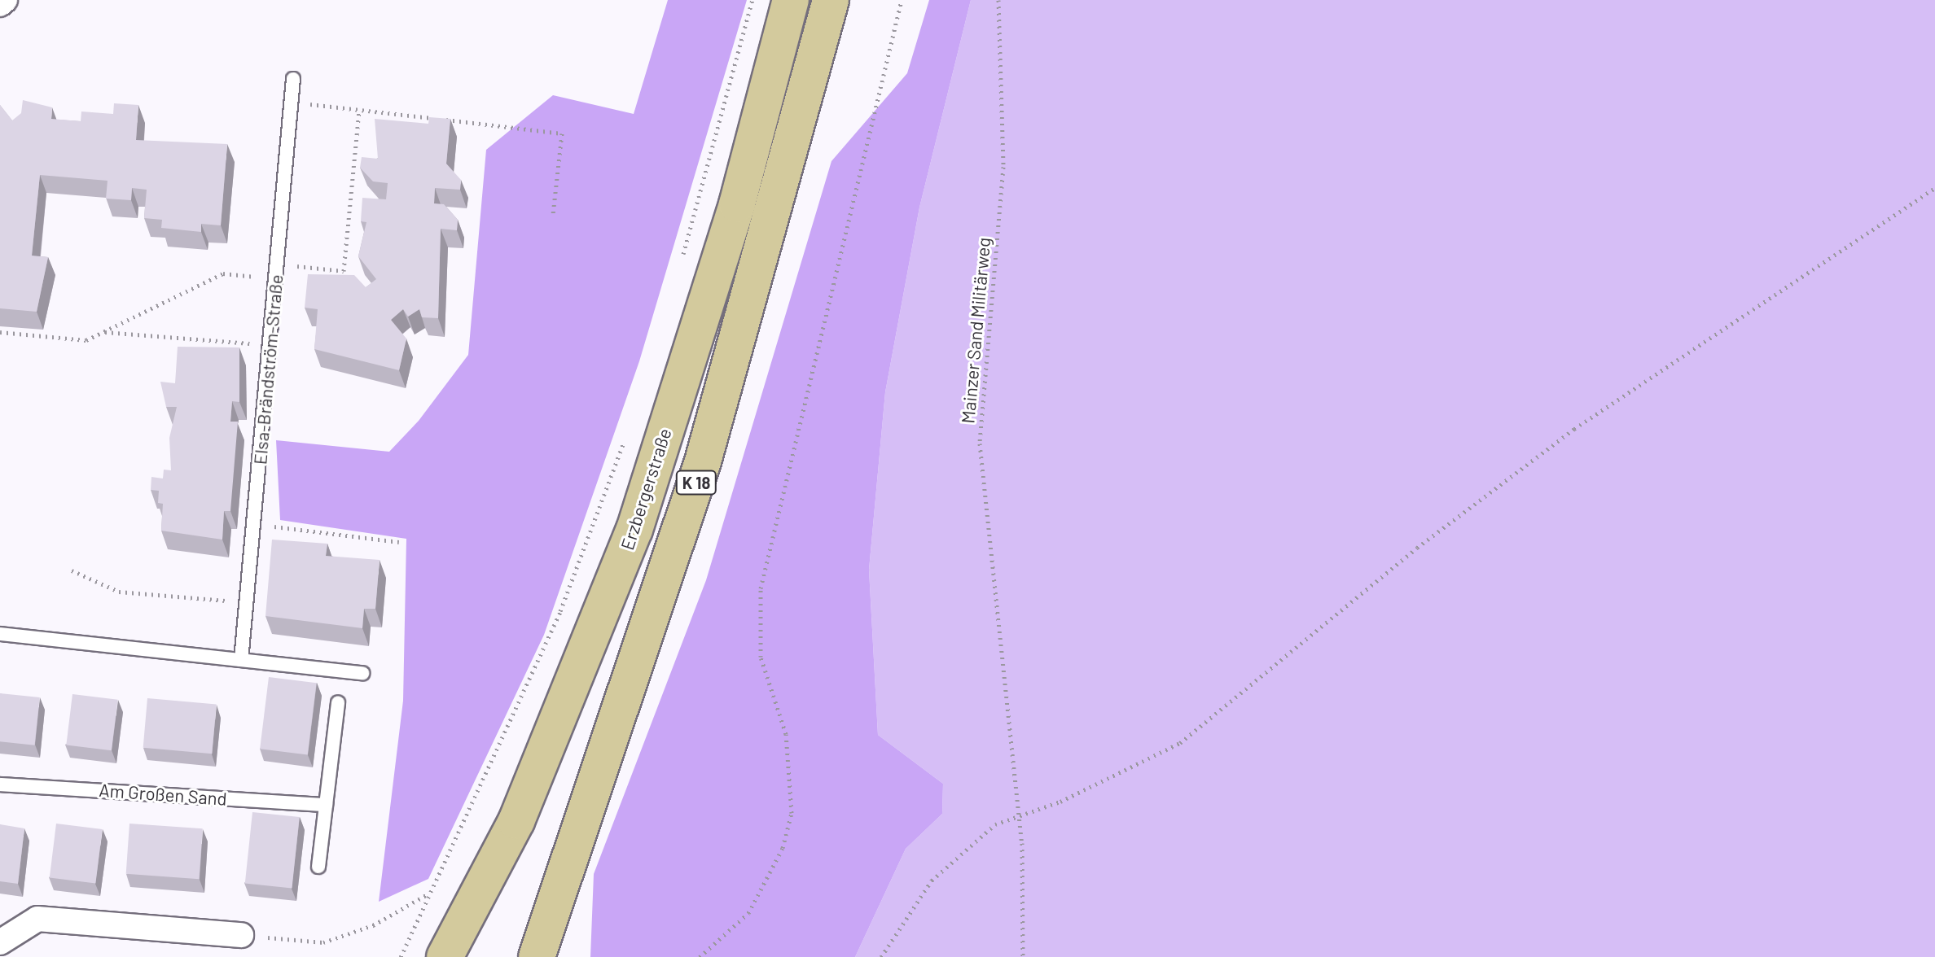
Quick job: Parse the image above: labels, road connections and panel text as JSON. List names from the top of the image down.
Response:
{
  "streets": {
    "main road": ["K 18", "Erzbergerstraße"],
    "lane": ["Elsa-Brändström-Straße", "Am Großen Sand"],
    "path": ["Mainzer Sand Militärweg"]
  }
}
